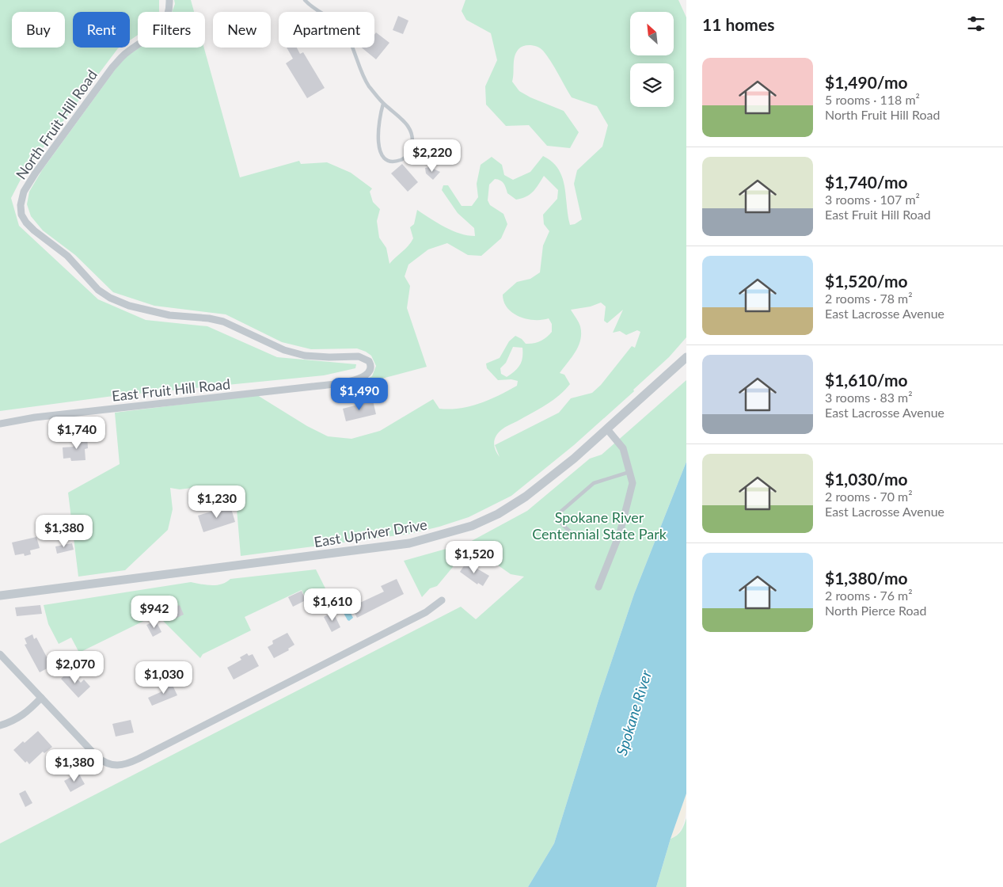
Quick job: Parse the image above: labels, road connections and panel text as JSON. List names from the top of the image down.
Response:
{
  "streets": {
    "street": ["North Fruit Hill Road", "East Fruit Hill Road", "East Upriver Drive"]
  },
  "crossings": [
    ["North Fruit Hill Road", "East Fruit Hill Road"]
  ],
  "water": ["Spokane River"],
  "parks": ["Spokane River Centennial State Park"],
  "north": "top left",
  "page": {
    "heading": "11 homes",
    "chip": [
      "Buy",
      "Rent",
      "Filters",
      "New",
      "Apartment"
    ],
    "list": [
      {
        "name": "$1,490/mo",
        "note": "5 rooms · 118 m² · North Fruit Hill Road"
      },
      {
        "name": "$1,740/mo",
        "note": "3 rooms · 107 m² · East Fruit Hill Road"
      },
      {
        "name": "$1,520/mo",
        "note": "2 rooms · 78 m² · East Lacrosse Avenue"
      },
      {
        "name": "$1,610/mo",
        "note": "3 rooms · 83 m² · East Lacrosse Avenue"
      },
      {
        "name": "$1,030/mo",
        "note": "2 rooms · 70 m² · East Lacrosse Avenue"
      },
      {
        "name": "$1,380/mo",
        "note": "2 rooms · 76 m² · North Pierce Road"
      }
    ],
    "price": [
      "$2,220",
      "$1,490",
      "$1,740",
      "$1,230",
      "$1,380",
      "$1,520",
      "$1,610",
      "$942",
      "$2,070",
      "$1,030",
      "$1,380"
    ]
  }
}
